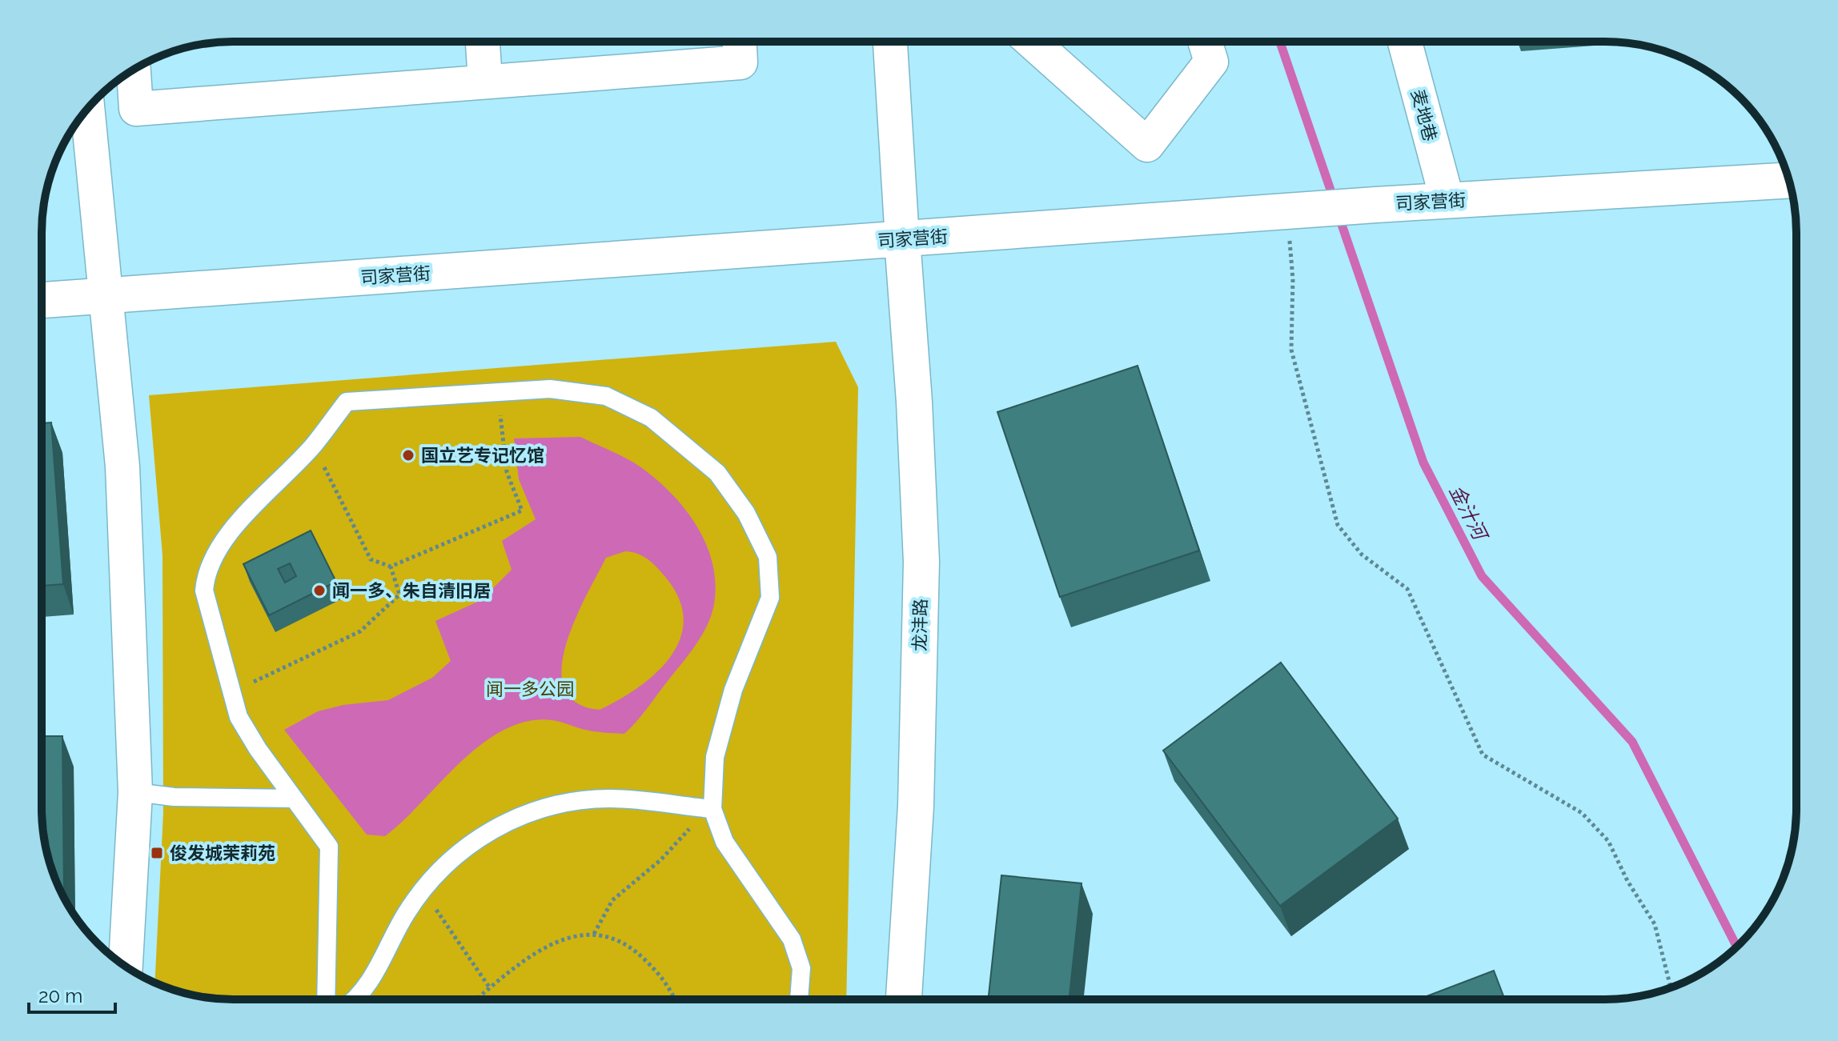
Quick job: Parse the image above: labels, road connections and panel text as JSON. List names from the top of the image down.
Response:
{
  "streets": {
    "street": ["麦地巷", "司家营街", "龙沣路"]
  },
  "crossings": [
    ["麦地巷", "司家营街"],
    ["司家营街", "龙沣路"]
  ],
  "water": ["金汁河"],
  "parks": ["闻一多公园"],
  "places": {
    "other": ["国立艺专记忆馆", "闻一多、朱自清旧居"],
    "transit": ["俊发城茉莉苑"]
  },
  "scale_bar": "20 m"
}
